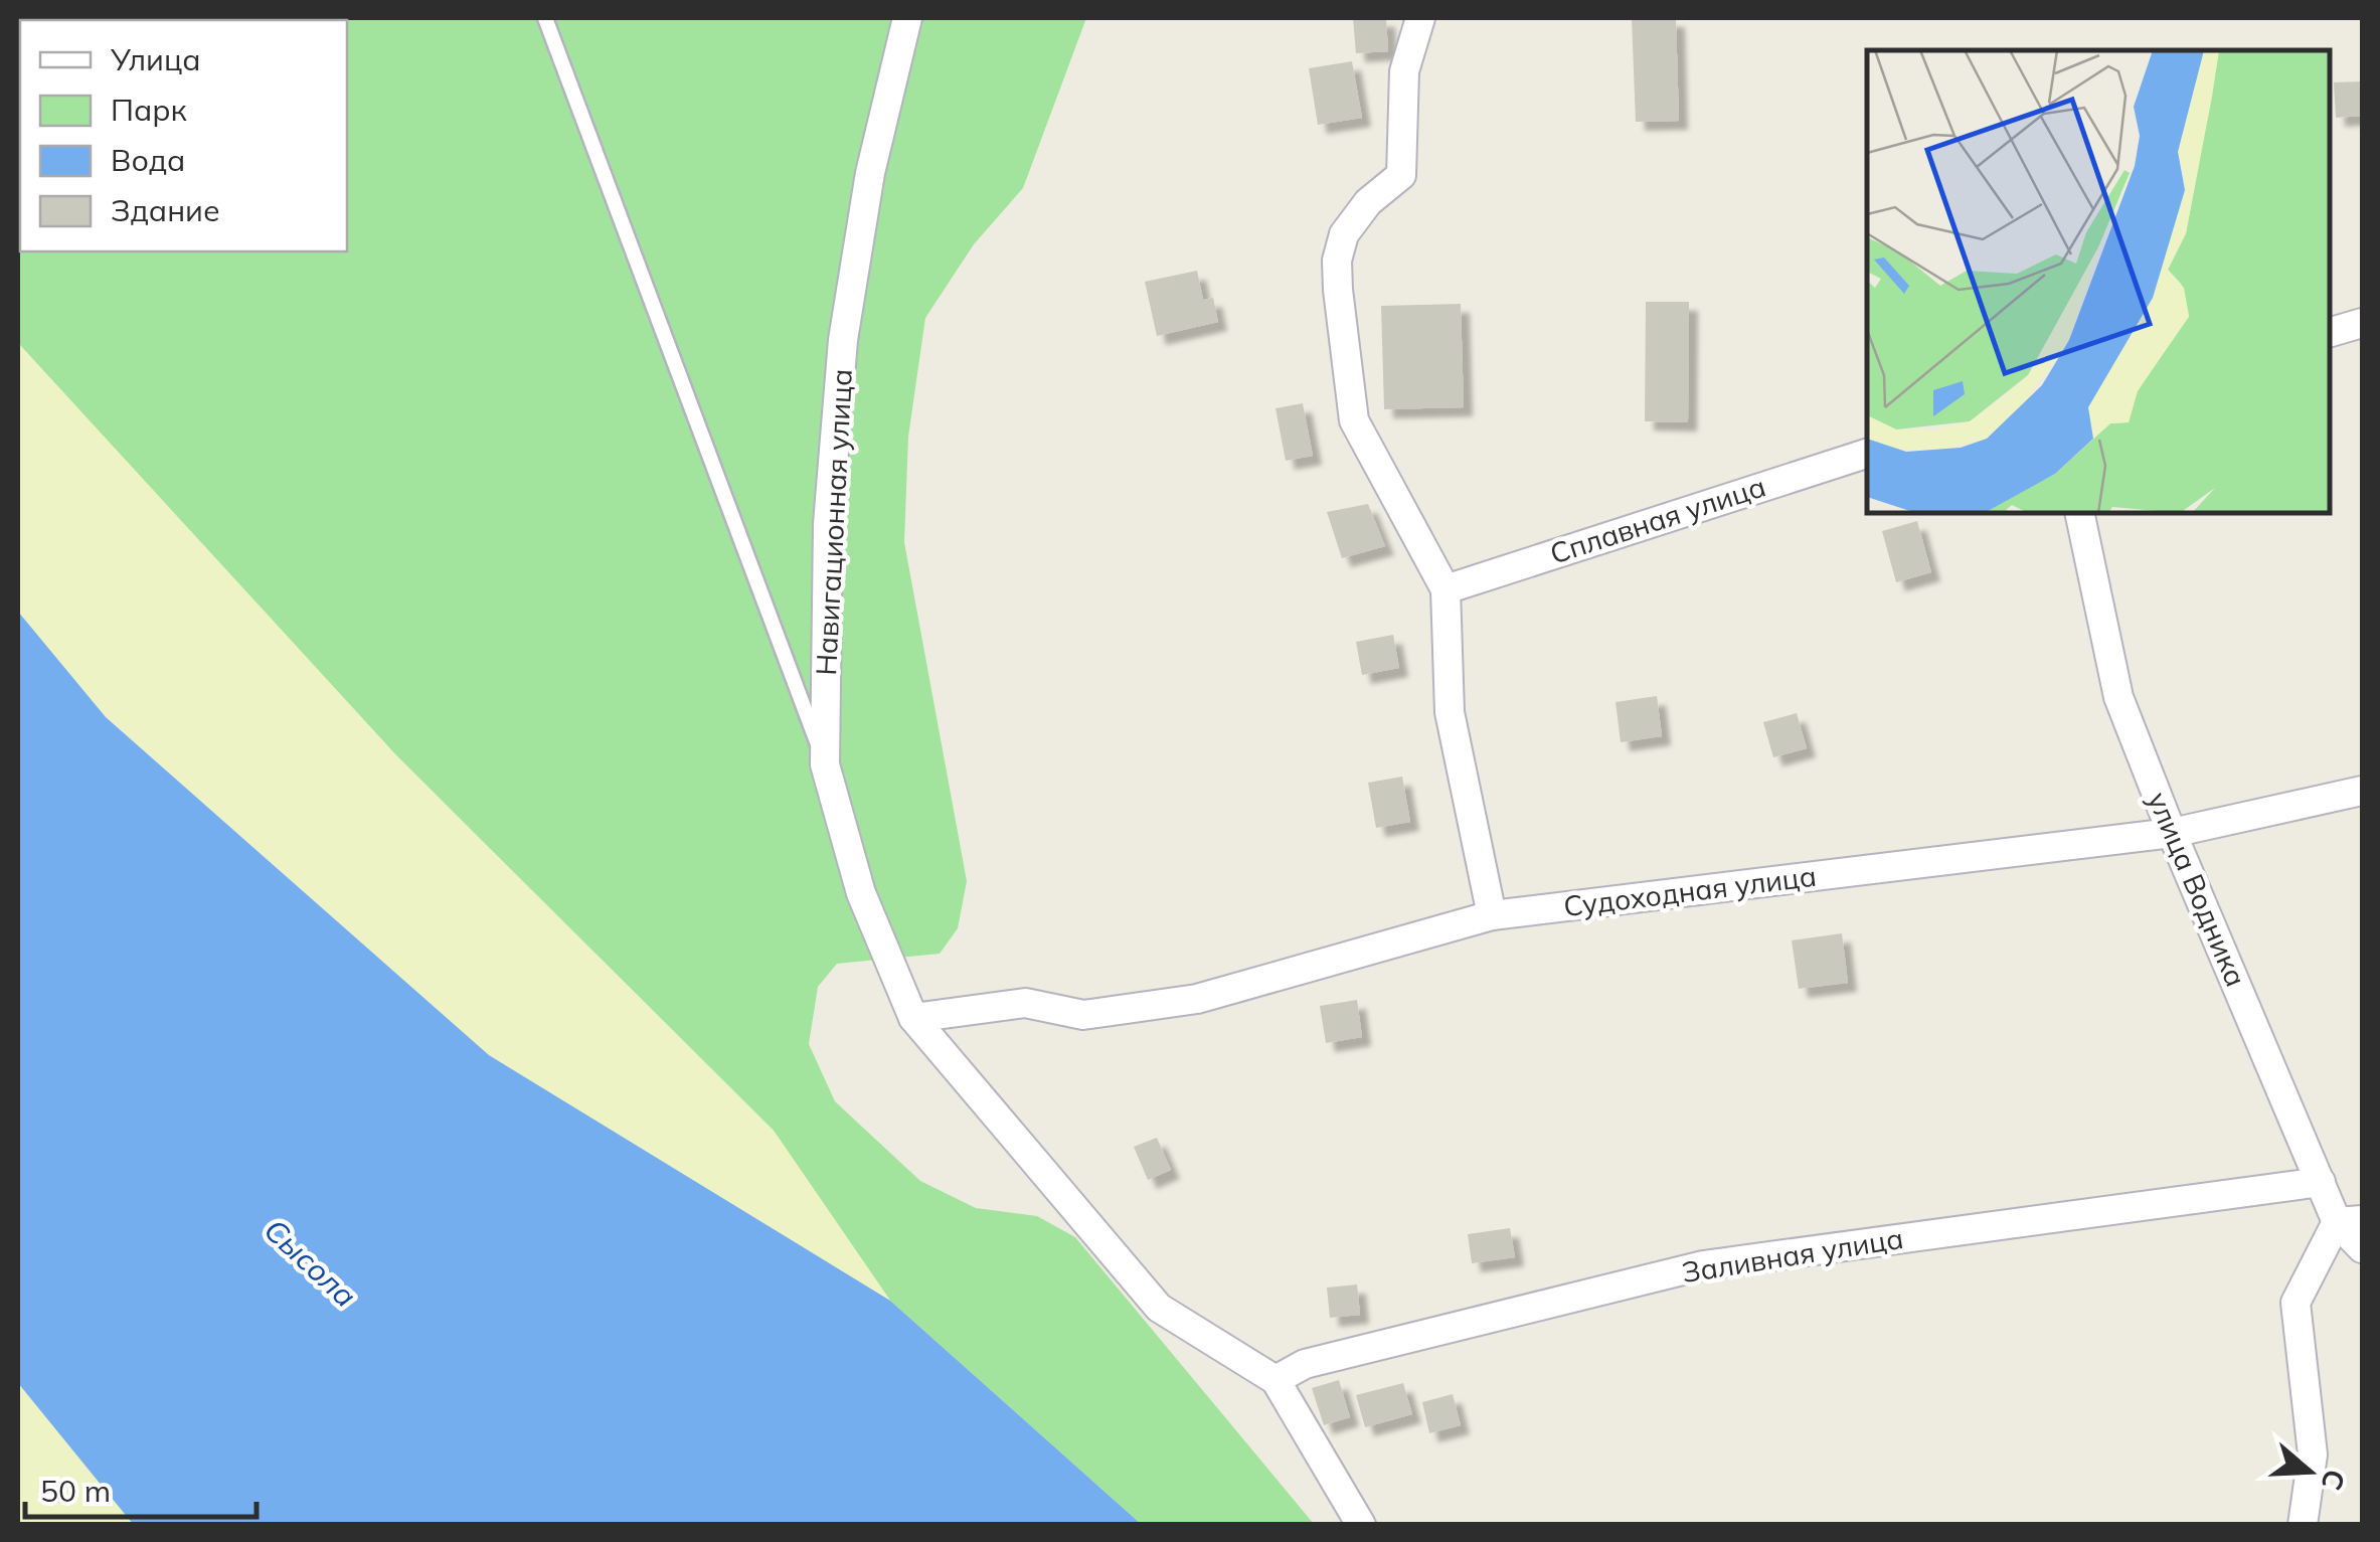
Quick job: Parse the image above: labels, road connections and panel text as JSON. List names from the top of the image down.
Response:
{
  "streets": {
    "street": [
      "Сплавная улица",
      "Навигационная улица",
      "улица Водника",
      "Судоходная улица",
      "Заливная улица"
    ]
  },
  "crossings": [
    ["Навигационная улица", "Судоходная улица"],
    ["Навигационная улица", "Заливная улица"],
    ["улица Водника", "Судоходная улица"],
    ["улица Водника", "Заливная улица"]
  ],
  "water": ["Сысола"],
  "legend": [
    "Улица",
    "Парк",
    "Вода",
    "Здание"
  ],
  "scale_bar": "50 m",
  "north": "right"
}
